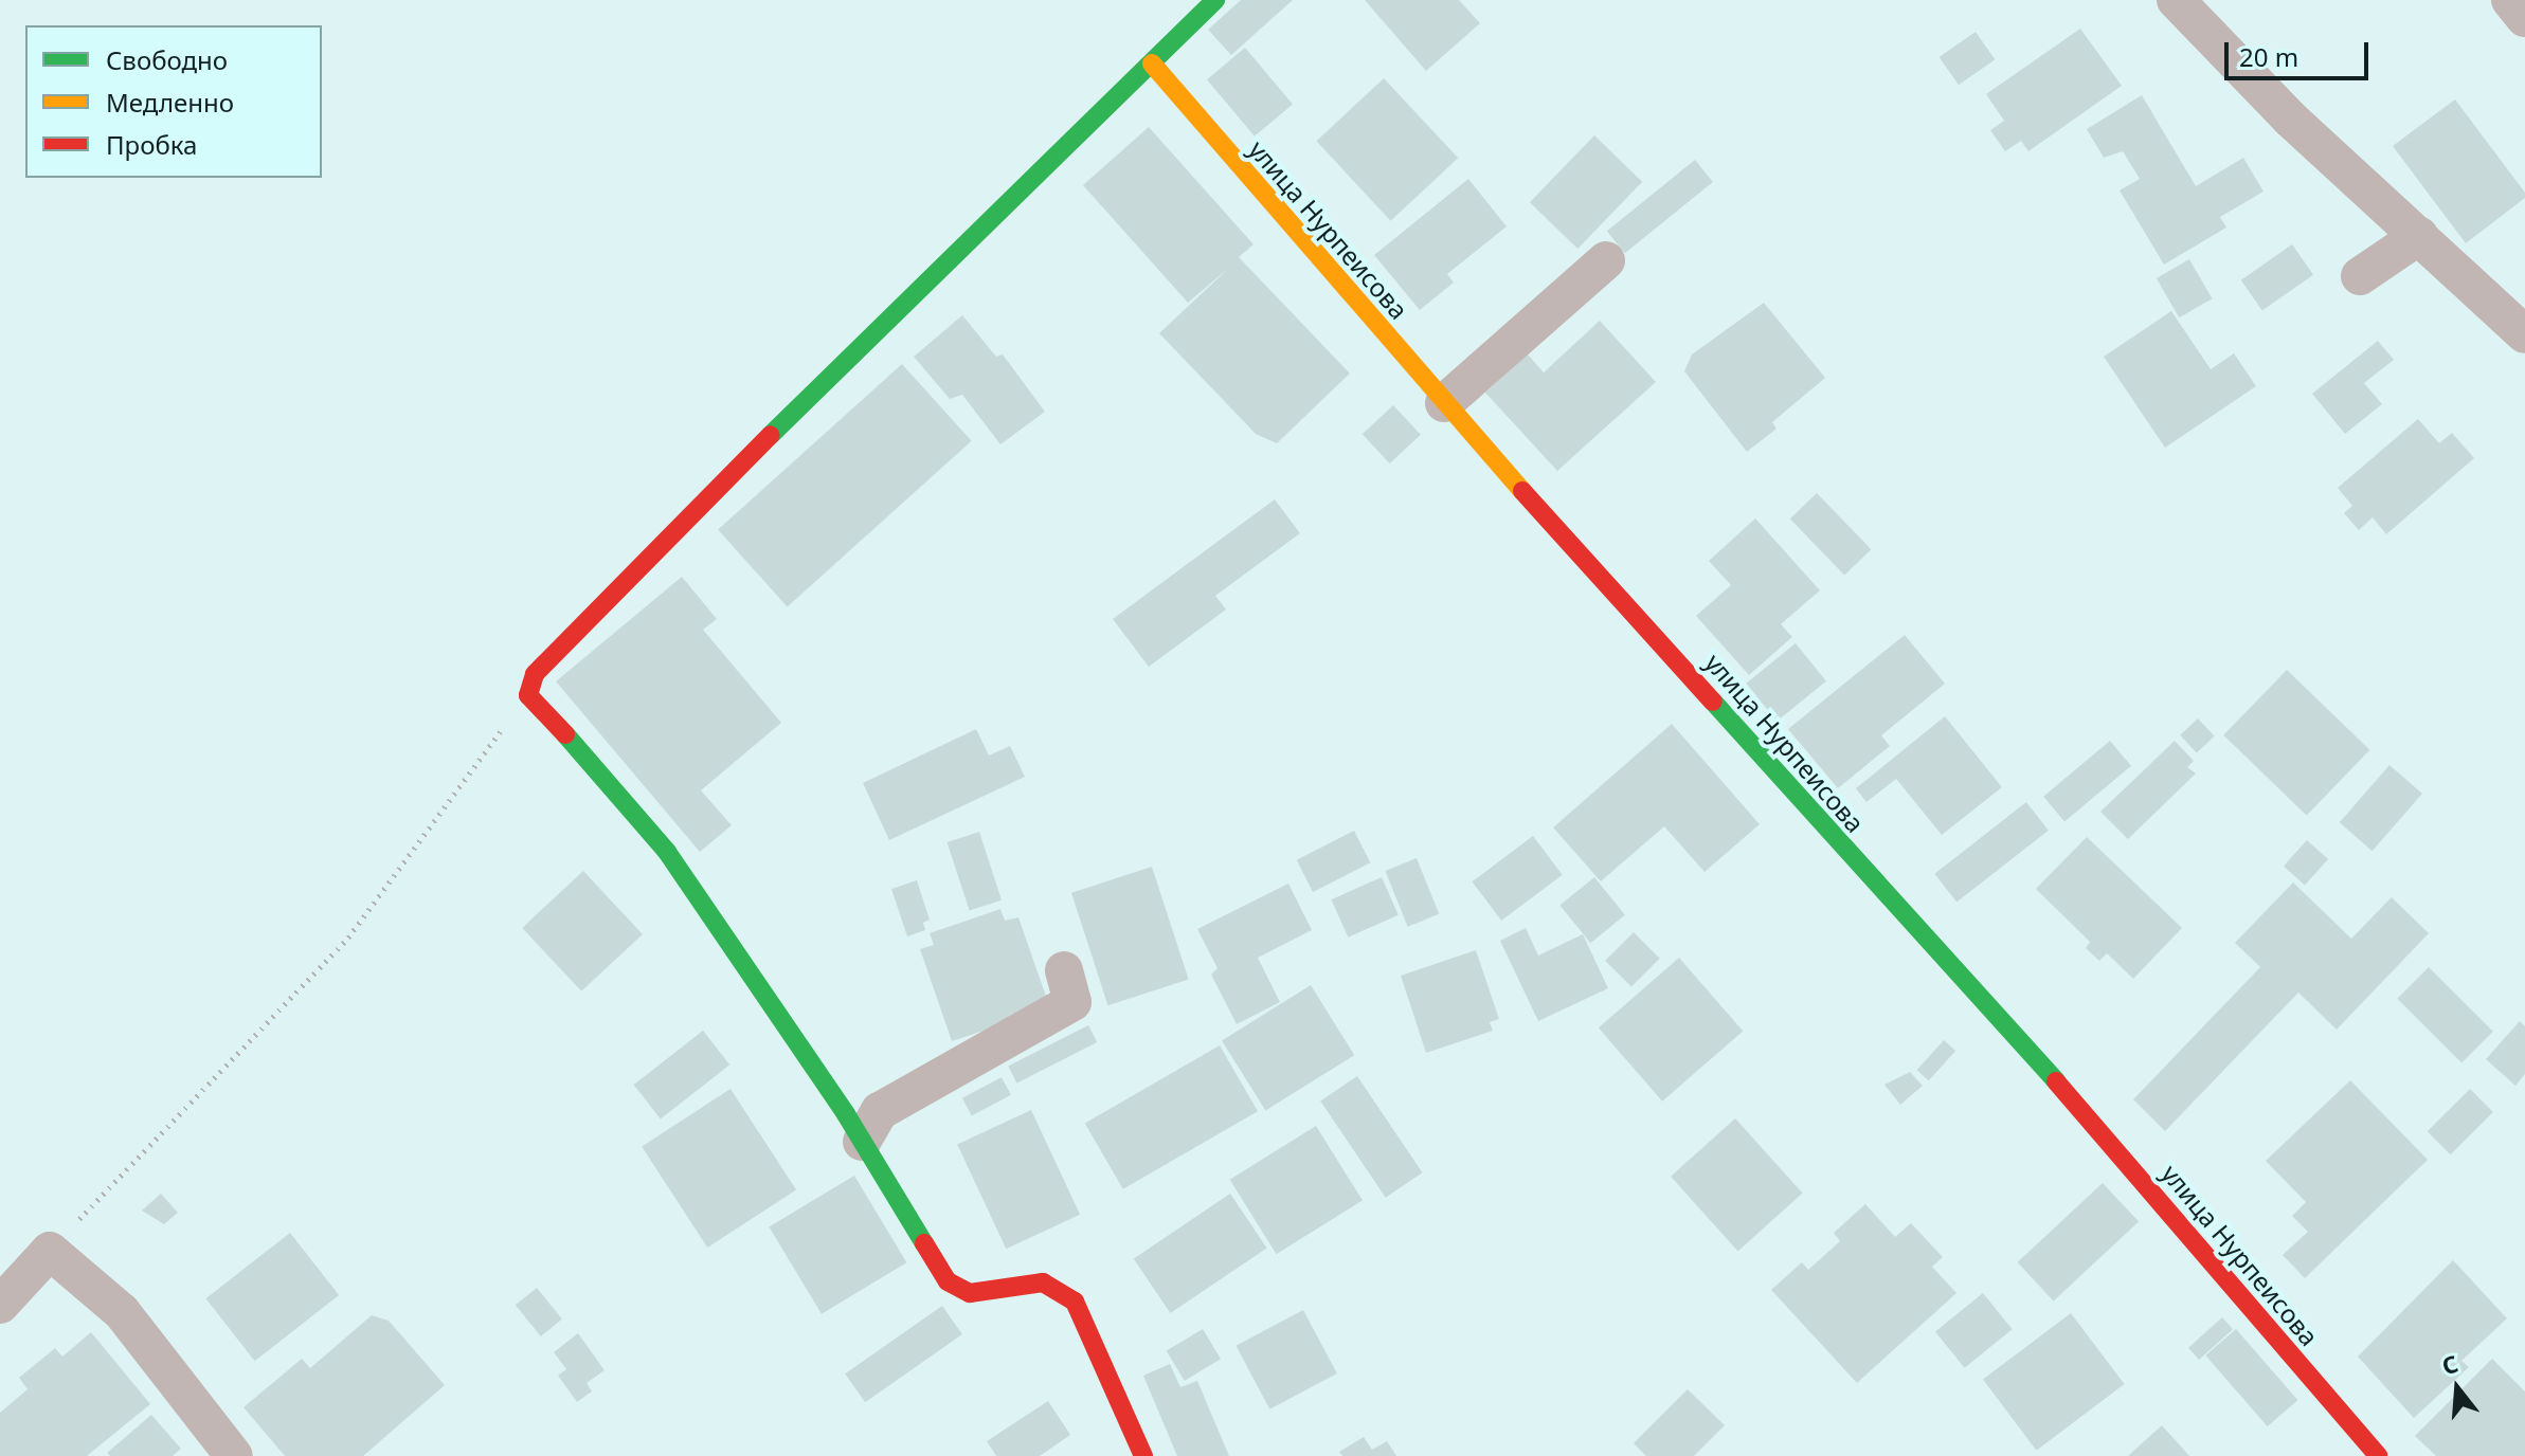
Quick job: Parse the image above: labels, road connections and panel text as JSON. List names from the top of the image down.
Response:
{
  "streets": {
    "street": ["улица Нурпеисова"]
  },
  "legend": ["Свободно", "Медленно", "Пробка"],
  "scale_bar": "20 m",
  "north": "top"
}
